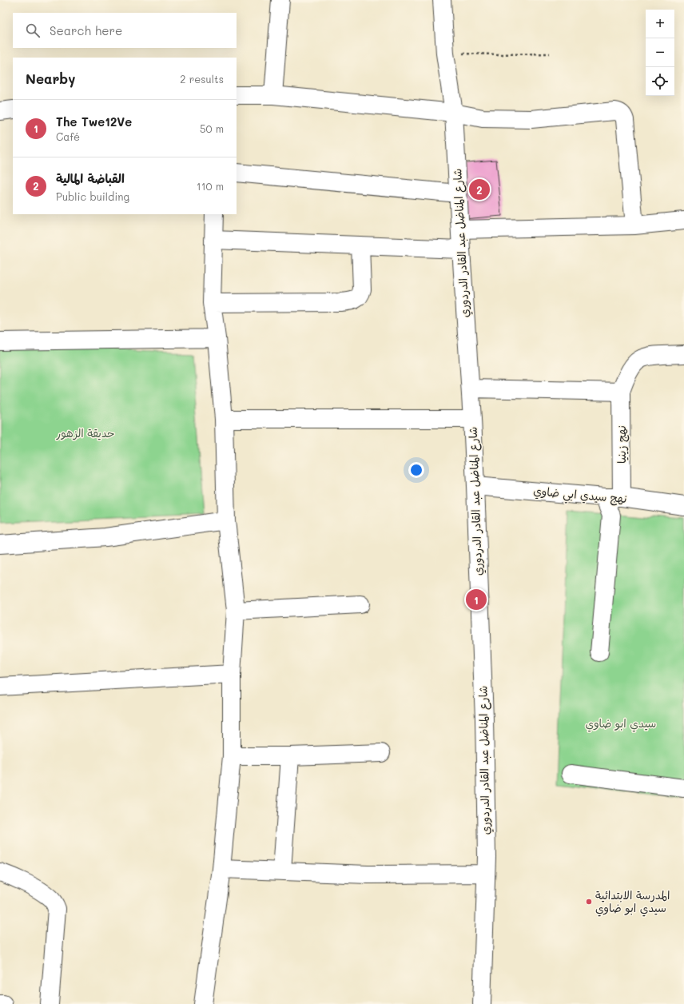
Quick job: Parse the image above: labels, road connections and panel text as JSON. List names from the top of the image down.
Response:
{
  "streets": {
    "street": ["شارع المناضل عبد القادر الدردوري", "نهج زينيا", "نهج سيدي ابي ضاوي"]
  },
  "crossings": [
    ["شارع المناضل عبد القادر الدردوري", "نهج سيدي ابي ضاوي"],
    ["نهج زينيا", "نهج سيدي ابي ضاوي"]
  ],
  "parks": ["حديقة الزهور", "سيدي ابو ضاوي"],
  "places": ["المدرسة الابتدائية سيدي ابو ضاوي"],
  "page": {
    "map_buttons": ["+", "−"],
    "search": "Search here",
    "heading": ["Nearby", "2 results"],
    "list": [
      {
        "mark": "1",
        "name": "The Twe12Ve",
        "note": "Café",
        "value": "50 m"
      },
      {
        "mark": "2",
        "name": "القباضة المالية",
        "note": "Public building",
        "value": "110 m"
      }
    ],
    "pins": ["2", "1"]
  }
}
